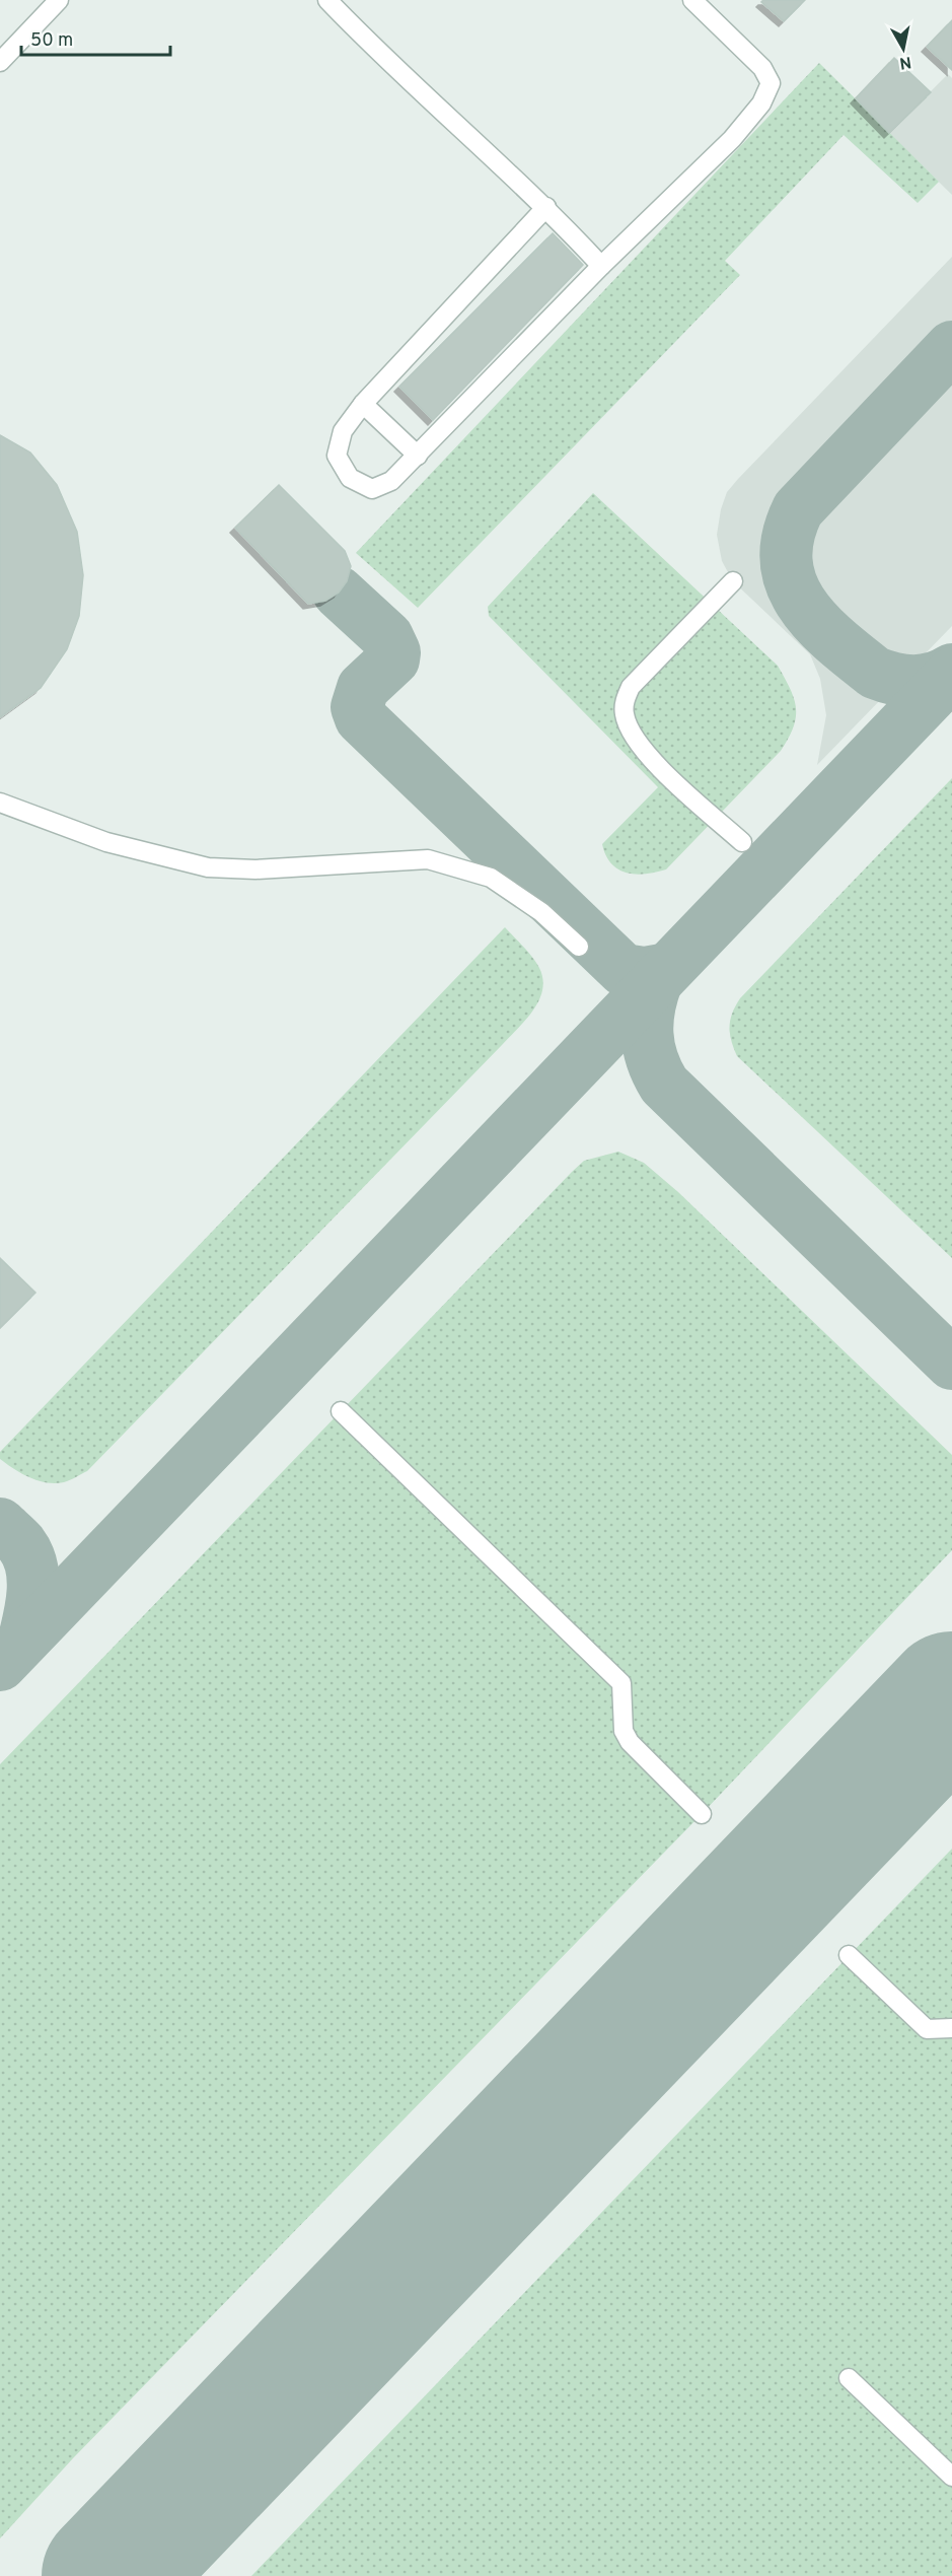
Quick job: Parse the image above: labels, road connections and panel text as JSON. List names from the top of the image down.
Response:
{
  "scale_bar": "50 m",
  "north": "bottom"
}
